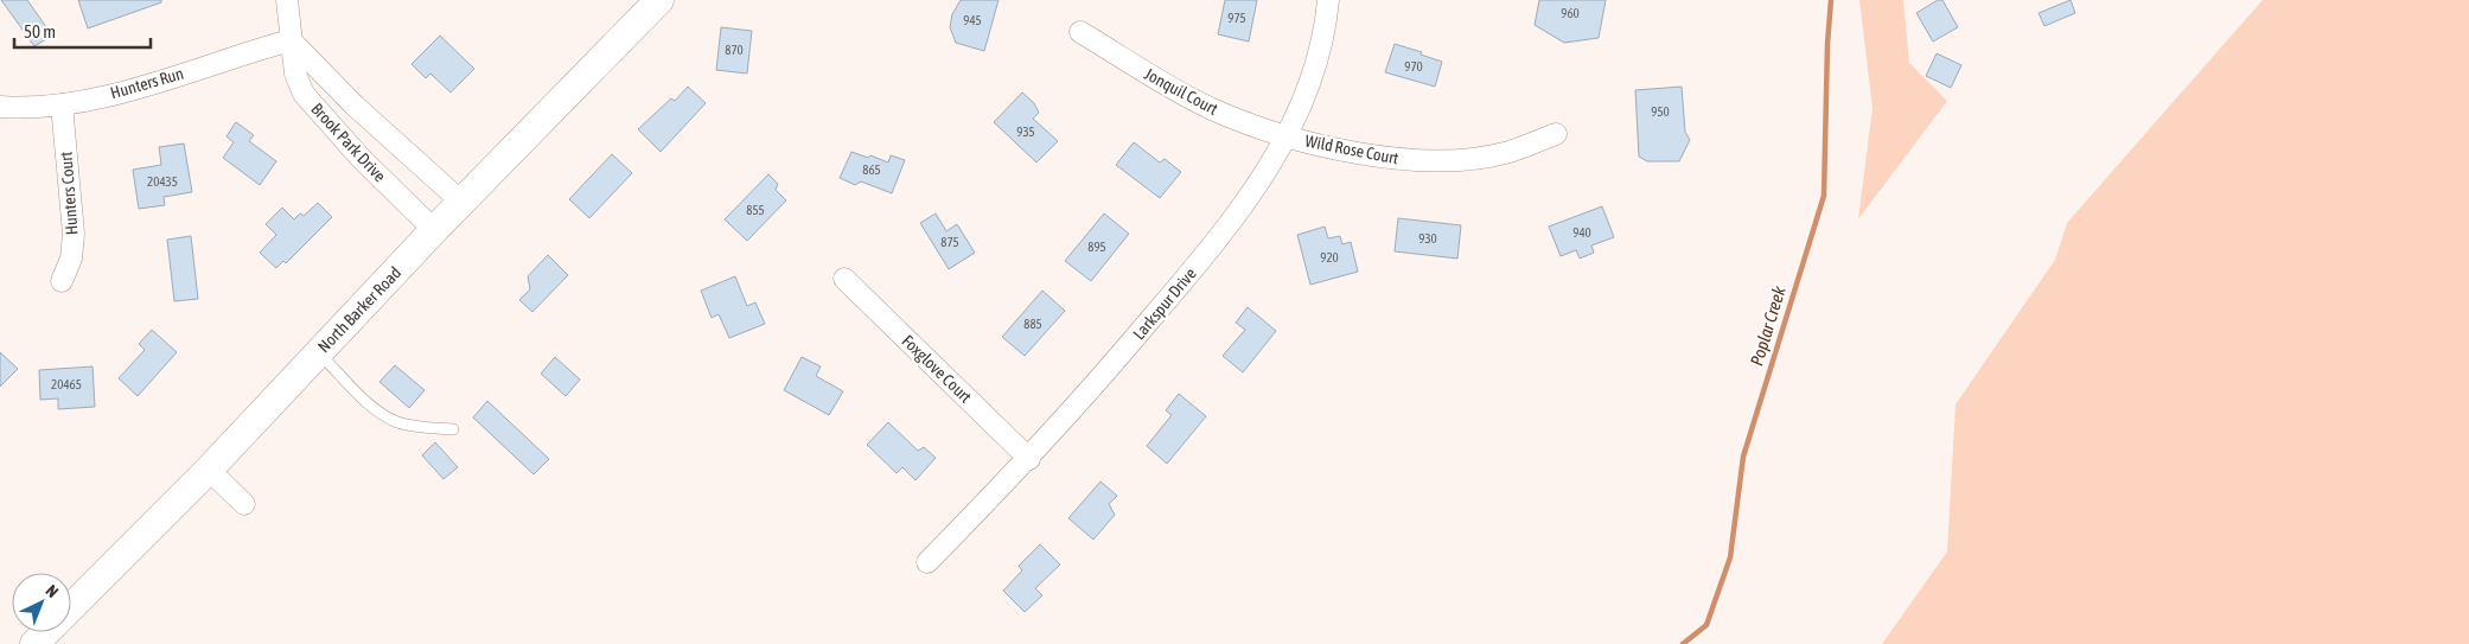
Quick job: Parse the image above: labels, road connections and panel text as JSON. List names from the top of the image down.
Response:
{
  "streets": {
    "main road": ["North Barker Road"],
    "street": [
      "Hunters Run",
      "Jonquil Court",
      "Brook Park Drive",
      "Wild Rose Court",
      "Hunters Court",
      "Larkspur Drive",
      "Foxglove Court"
    ]
  },
  "crossings": [
    ["Hunters Run", "Brook Park Drive"],
    ["Hunters Run", "Hunters Court"],
    ["Jonquil Court", "Wild Rose Court"],
    ["Jonquil Court", "Larkspur Drive"],
    ["Brook Park Drive", "North Barker Road"],
    ["Wild Rose Court", "Larkspur Drive"],
    ["Larkspur Drive", "Foxglove Court"]
  ],
  "water": ["Poplar Creek"],
  "house_numbers": [
    "960",
    "975",
    "945",
    "870",
    "970",
    "950",
    "935",
    "865",
    "20435",
    "855",
    "940",
    "930",
    "875",
    "895",
    "920",
    "885",
    "20465"
  ],
  "scale_bar": "50 m",
  "north": "top right"
}
